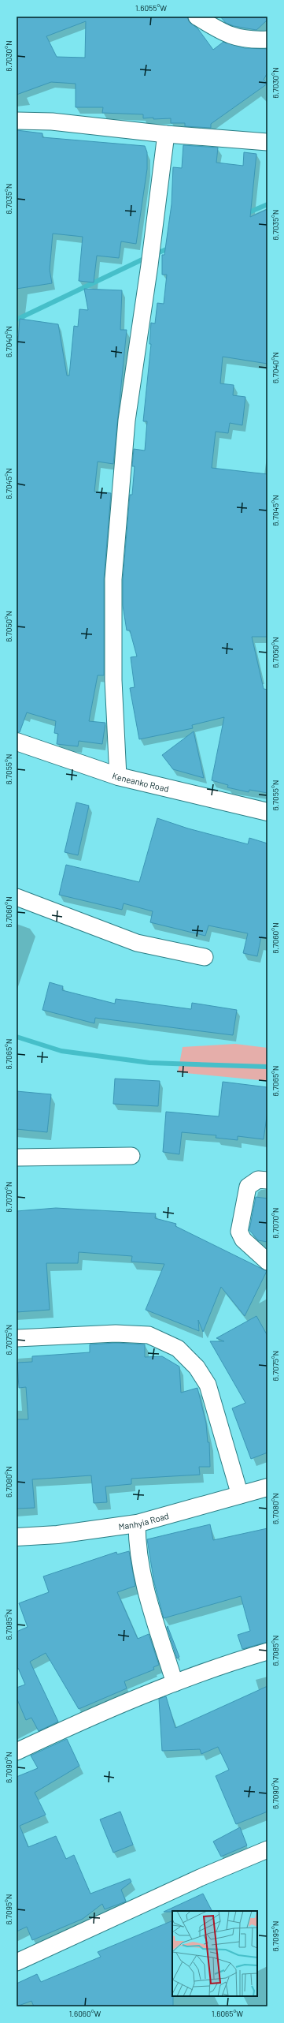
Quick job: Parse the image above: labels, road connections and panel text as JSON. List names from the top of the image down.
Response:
{
  "streets": {
    "street": ["Keneanko Road", "Manhyia Road"]
  },
  "coordinates": [
    "1.6055°W",
    "6.7030°N",
    "6.7035°N",
    "6.7040°N",
    "6.7045°N",
    "6.7050°N",
    "6.7055°N",
    "6.7060°N",
    "6.7065°N",
    "6.7070°N",
    "6.7075°N",
    "6.7080°N",
    "6.7085°N",
    "6.7090°N",
    "6.7095°N",
    "1.6060°W",
    "1.6065°W"
  ]
}
